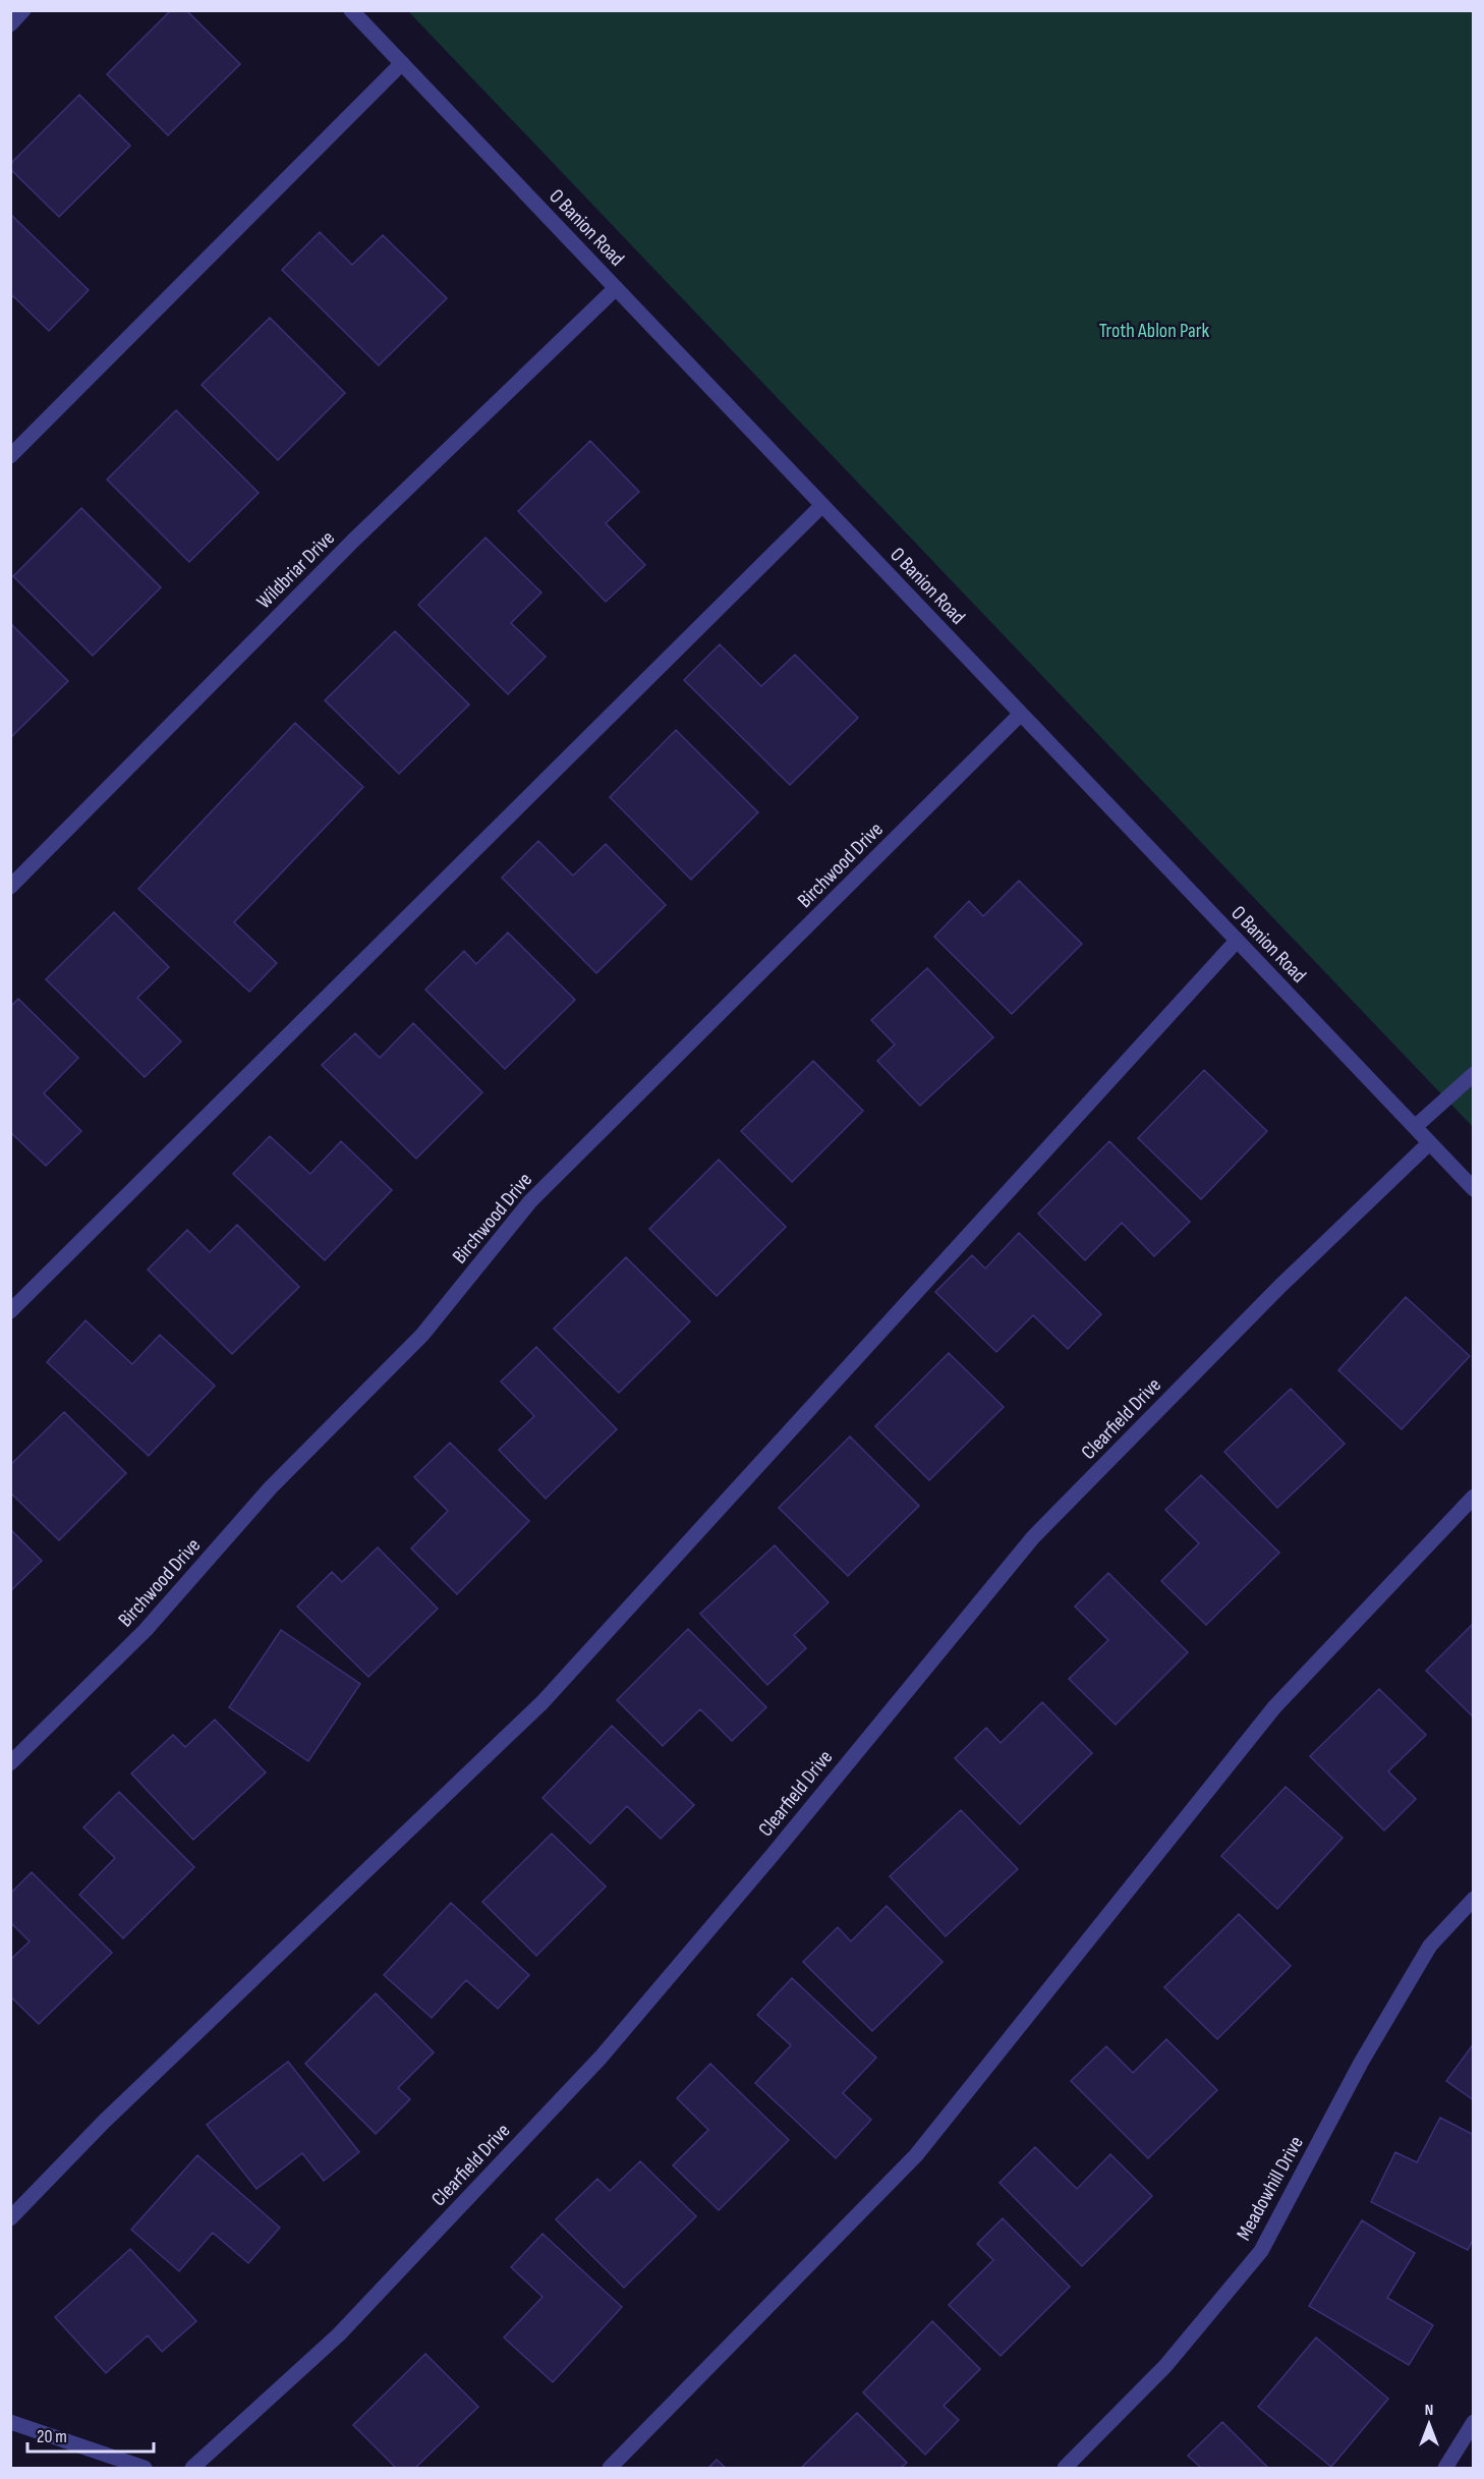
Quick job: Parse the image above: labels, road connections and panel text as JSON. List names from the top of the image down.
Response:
{
  "streets": {
    "street": [
      "O Banion Road",
      "Wildbriar Drive",
      "Birchwood Drive",
      "Clearfield Drive",
      "Meadowhill Drive"
    ]
  },
  "crossings": [
    ["O Banion Road", "Wildbriar Drive"],
    ["O Banion Road", "Birchwood Drive"],
    ["O Banion Road", "Clearfield Drive"]
  ],
  "parks": ["Troth Ablon Park"],
  "scale_bar": "20 m",
  "north": "top"
}
